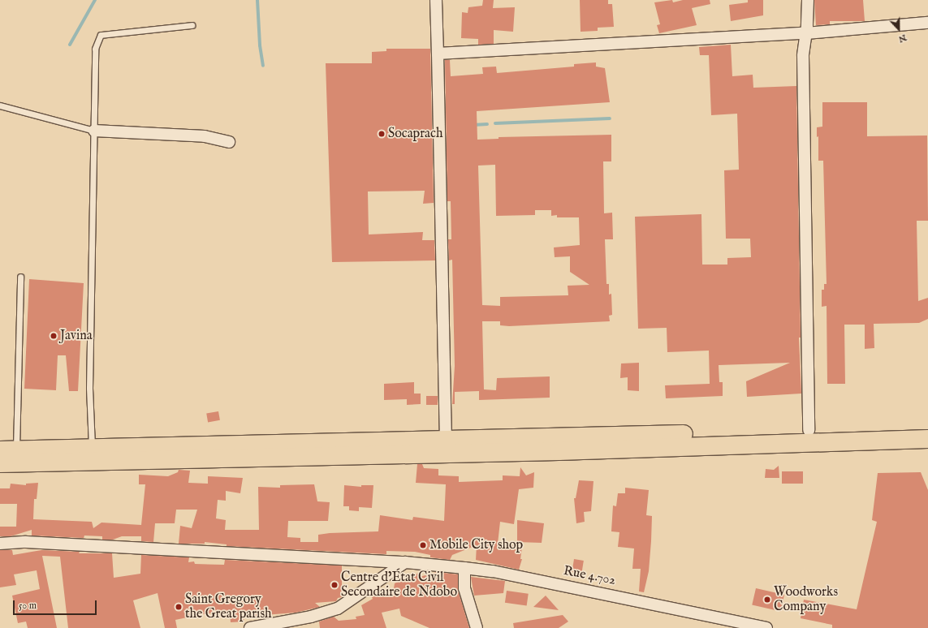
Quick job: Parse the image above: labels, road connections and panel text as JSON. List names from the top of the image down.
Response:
{
  "streets": {
    "street": ["Rue 4.702"]
  },
  "places": [
    "Socaprach",
    "Javina",
    "Mobile City shop",
    "Centre d’État Civil Secondaire de Ndobo",
    "Woodworks Company",
    "Saint Gregory the Great parish"
  ],
  "scale_bar": "50 m",
  "north": "bottom"
}
